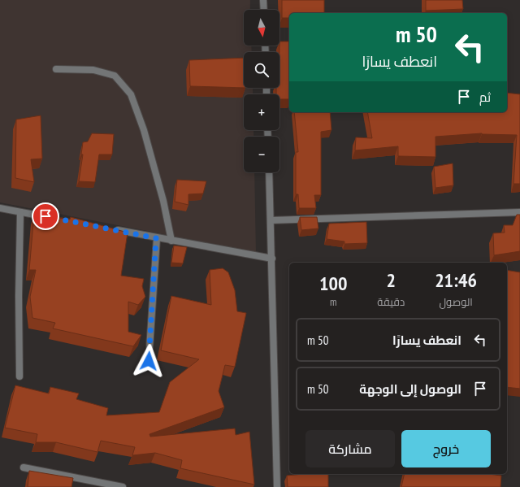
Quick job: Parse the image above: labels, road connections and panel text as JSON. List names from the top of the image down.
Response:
{
  "north": "bottom",
  "page": {
    "map_buttons": ["+", "−"],
    "turn": ["50 m", "انعطف يسارًا"],
    "then": "ثم",
    "eta": [
      "21:46",
      "الوصول",
      "2",
      "دقيقة",
      "100",
      "m"
    ],
    "list": [
      {
        "name": "انعطف يسارًا",
        "value": "50 m"
      },
      {
        "name": "الوصول إلى الوجهة",
        "value": "50 m"
      }
    ],
    "buttons": ["خروج", "مشاركة"]
  }
}
